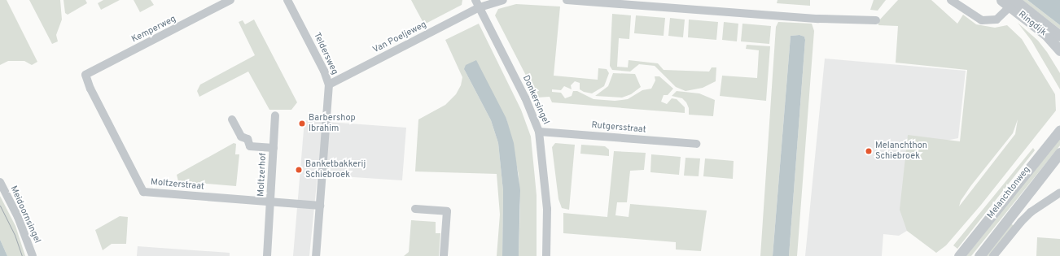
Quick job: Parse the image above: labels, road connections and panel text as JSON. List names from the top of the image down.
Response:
{
  "streets": {
    "street": [
      "Ringdijk",
      "Kemperweg",
      "Van Poeljeweg",
      "Teldersweg",
      "Donkersingel",
      "Rutgersstraat",
      "Moltzerhof",
      "Moltzerstraat",
      "Melanchtonweg",
      "Meidoornsingel"
    ]
  },
  "crossings": [
    ["Kemperweg", "Moltzerstraat"],
    ["Van Poeljeweg", "Teldersweg"],
    ["Van Poeljeweg", "Donkersingel"],
    ["Teldersweg", "Moltzerstraat"],
    ["Donkersingel", "Rutgersstraat"],
    ["Moltzerhof", "Moltzerstraat"]
  ],
  "places": ["Barbershop Ibrahim", "Melanchthon Schiebroek", "Banketbakkerij Schiebroek"]
}
